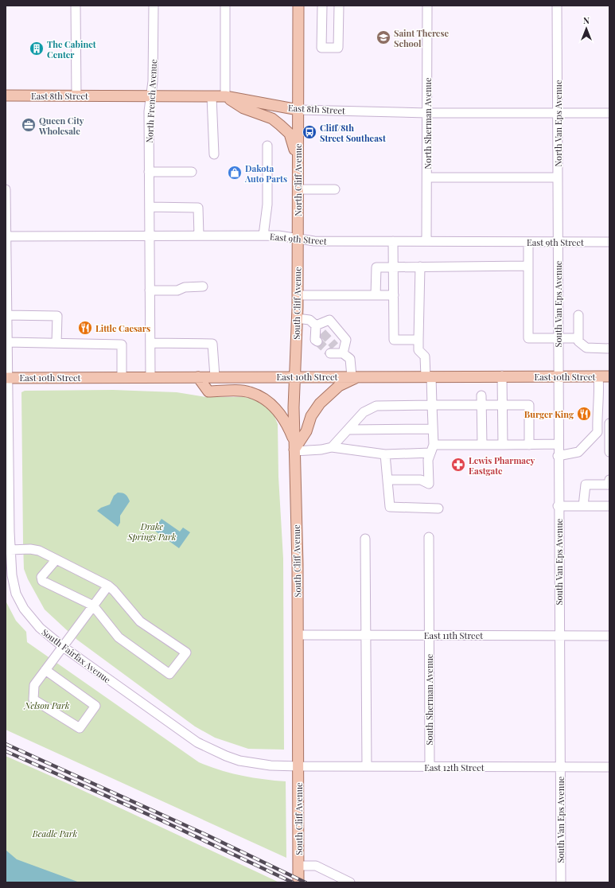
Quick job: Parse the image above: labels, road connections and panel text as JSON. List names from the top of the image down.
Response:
{
  "streets": {
    "main road": [
      "East 8th Street",
      "North Cliff Avenue",
      "South Cliff Avenue",
      "East 10th Street"
    ],
    "street": [
      "North French Avenue",
      "North Sherman Avenue",
      "North Van Eps Avenue",
      "East 9th Street",
      "South Van Eps Avenue",
      "East 11th Street",
      "South Fairfax Avenue",
      "South Sherman Avenue",
      "East 12th Street"
    ]
  },
  "crossings": [
    ["East 8th Street", "North French Avenue"],
    ["East 8th Street", "North Sherman Avenue"],
    ["East 8th Street", "North Van Eps Avenue"],
    ["East 8th Street", "North Cliff Avenue"],
    ["North French Avenue", "East 9th Street"],
    ["North French Avenue", "East 10th Street"],
    ["North Sherman Avenue", "East 9th Street"],
    ["North Van Eps Avenue", "East 9th Street"],
    ["North Van Eps Avenue", "South Van Eps Avenue"],
    ["North Cliff Avenue", "East 9th Street"],
    ["North Cliff Avenue", "South Cliff Avenue"],
    ["East 9th Street", "South Cliff Avenue"],
    ["East 9th Street", "South Van Eps Avenue"],
    ["East 9th Street", "South Fairfax Avenue"],
    ["South Cliff Avenue", "East 10th Street"],
    ["South Cliff Avenue", "East 11th Street"],
    ["South Cliff Avenue", "South Fairfax Avenue"],
    ["South Cliff Avenue", "East 12th Street"],
    ["South Van Eps Avenue", "East 10th Street"],
    ["South Van Eps Avenue", "East 11th Street"],
    ["South Van Eps Avenue", "East 12th Street"],
    ["East 10th Street", "South Fairfax Avenue"],
    ["East 11th Street", "South Sherman Avenue"],
    ["South Fairfax Avenue", "East 12th Street"],
    ["South Sherman Avenue", "East 12th Street"]
  ],
  "parks": ["Drake Springs Park", "Nelson Park", "Beadle Park"],
  "places": {
    "school or university": ["Saint Therese School"],
    "building": ["The Cabinet Center"],
    "office": ["Queen City Wholesale"],
    "bus stop": ["Cliff/8th Street Southeast"],
    "shop": ["Dakota Auto Parts"],
    "restaurant": ["Little Caesars", "Burger King"],
    "pharmacy": ["Lewis Pharmacy Eastgate"]
  },
  "north": "top"
}
